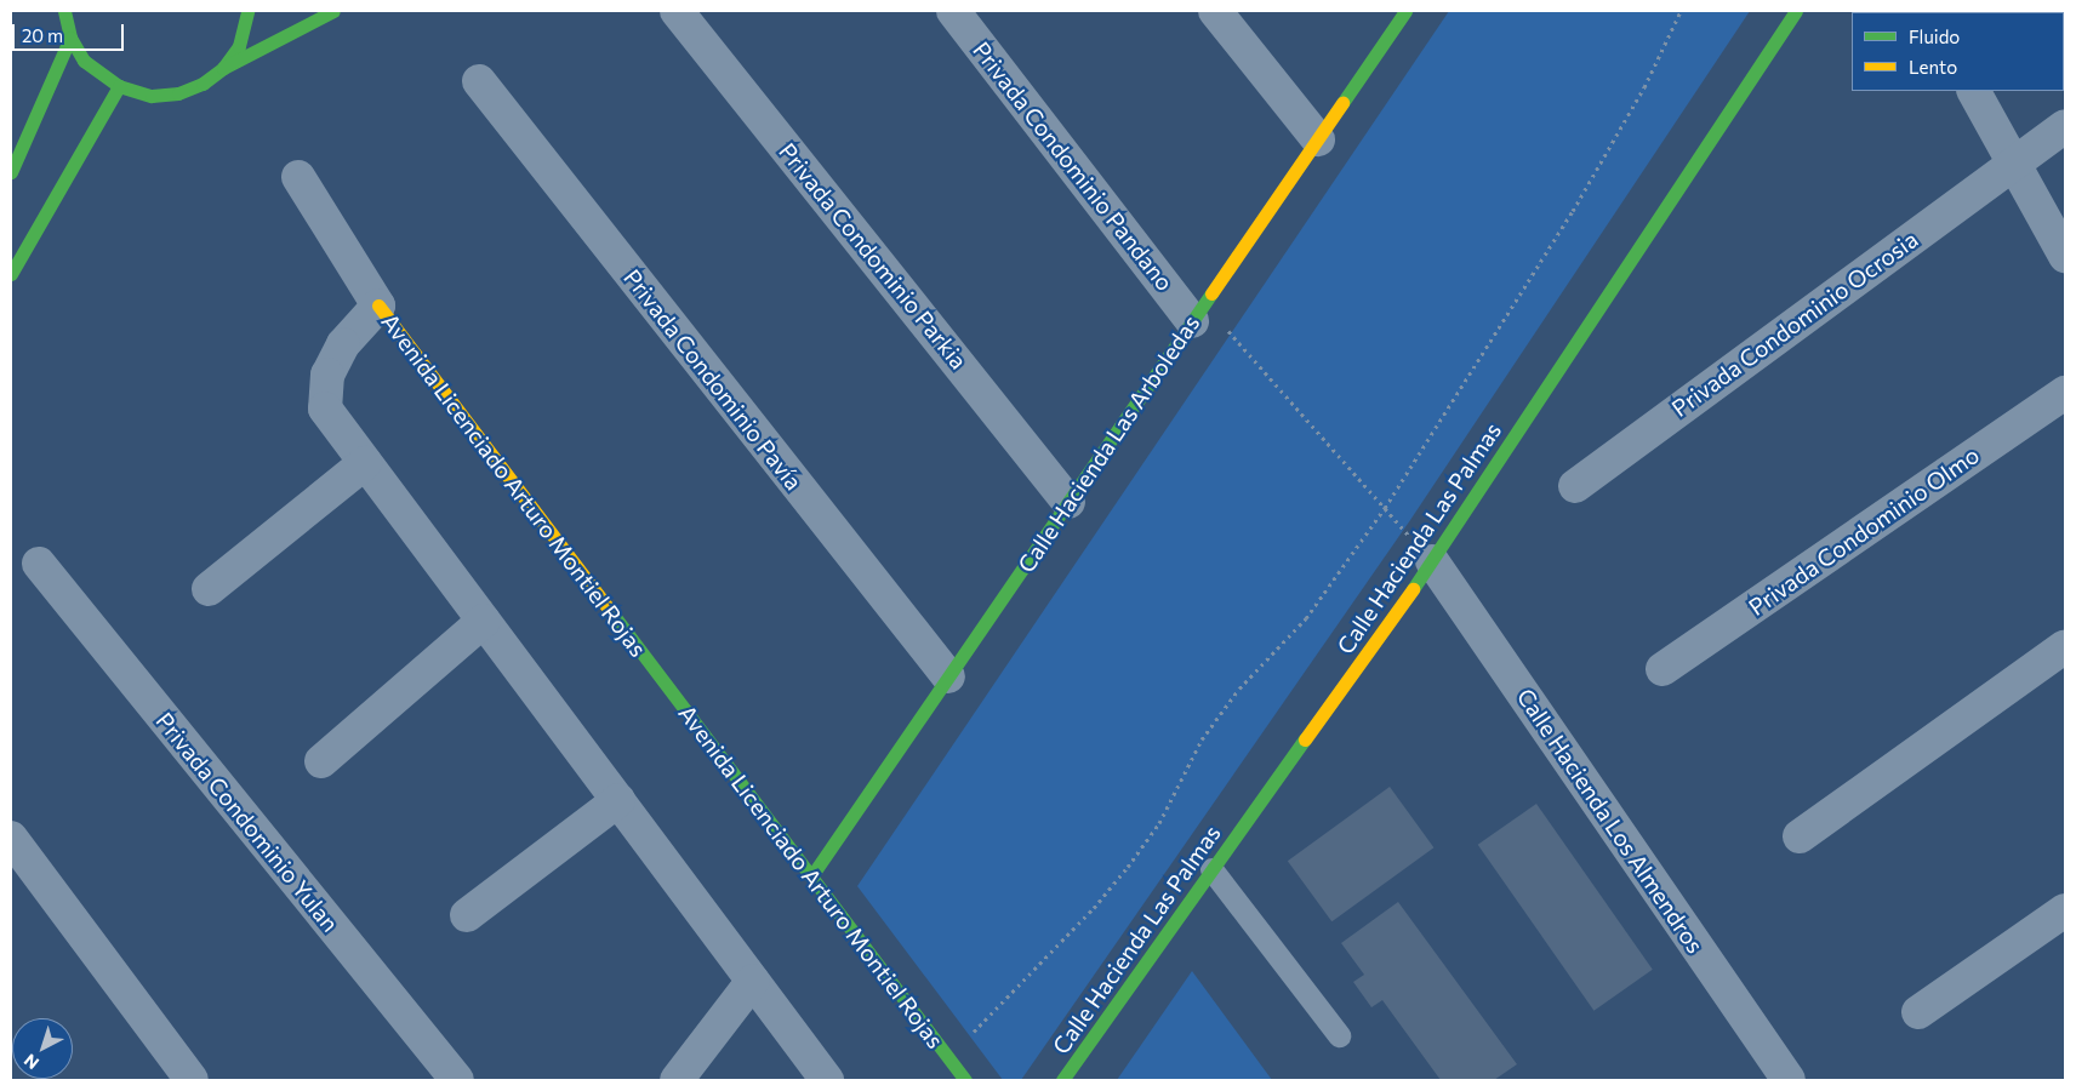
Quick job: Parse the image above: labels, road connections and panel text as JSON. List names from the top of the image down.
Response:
{
  "streets": {
    "street": [
      "Privada Condominio Pandano",
      "Privada Condominio Parkia",
      "Privada Condominio Ocrosia",
      "Privada Condominio Pavía",
      "Calle Hacienda Las Arboledas",
      "Avenida Licenciado Arturo Montiel Rojas",
      "Privada Condominio Olmo",
      "Calle Hacienda Las Palmas",
      "Calle Hacienda Los Almendros",
      "Privada Condominio Yulan"
    ]
  },
  "crossings": [
    ["Privada Condominio Pandano", "Calle Hacienda Las Arboledas"],
    ["Privada Condominio Parkia", "Calle Hacienda Las Arboledas"],
    ["Privada Condominio Pavía", "Calle Hacienda Las Arboledas"],
    ["Calle Hacienda Las Arboledas", "Avenida Licenciado Arturo Montiel Rojas"],
    ["Calle Hacienda Las Palmas", "Calle Hacienda Los Almendros"]
  ],
  "legend": ["Fluido", "Lento"],
  "scale_bar": "20 m",
  "north": "bottom left"
}
